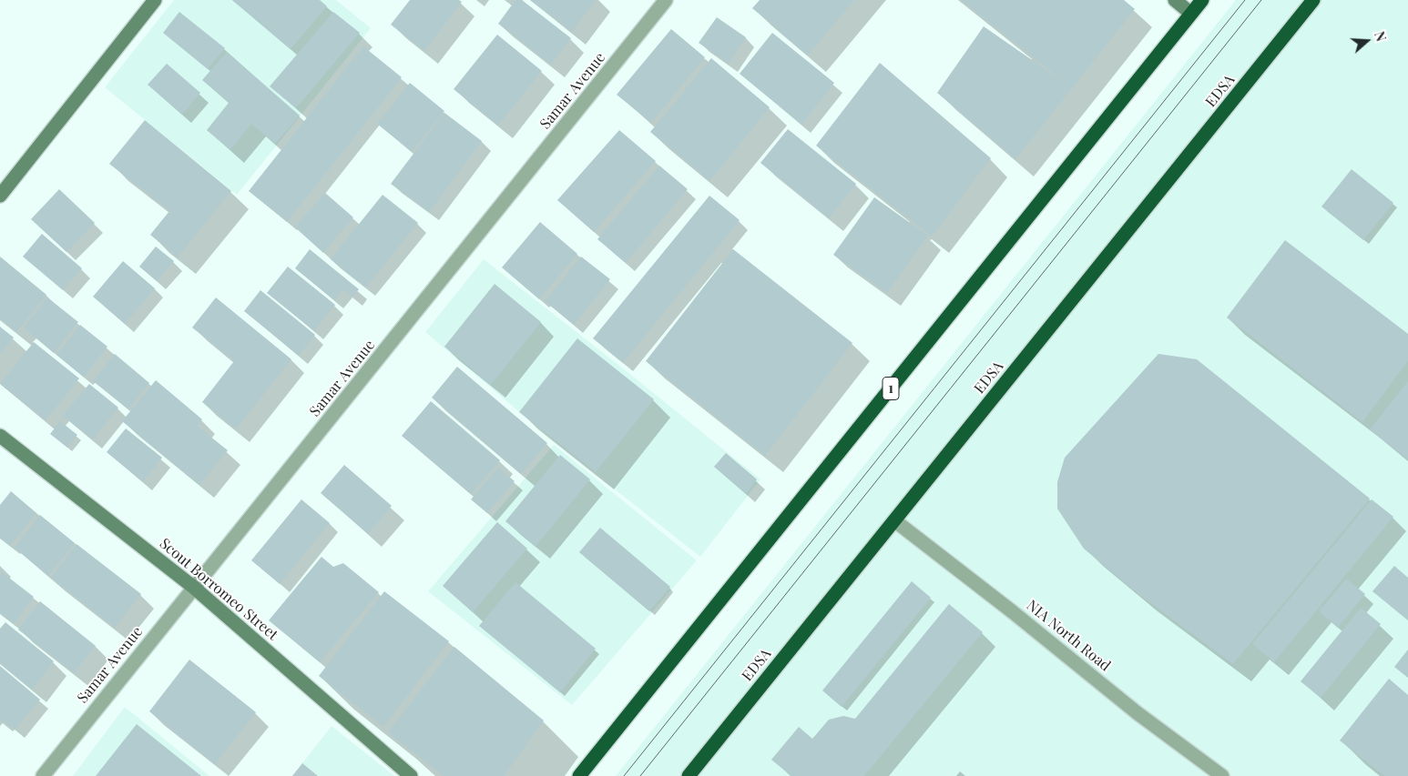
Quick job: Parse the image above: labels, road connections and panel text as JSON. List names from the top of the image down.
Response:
{
  "streets": {
    "highway": ["EDSA", "1"],
    "street": ["Samar Avenue", "Scout Borromeo Street", "NIA North Road"]
  },
  "crossings": [
    ["Samar Avenue", "Scout Borromeo Street"],
    ["EDSA", "NIA North Road"]
  ],
  "north": "right"
}
